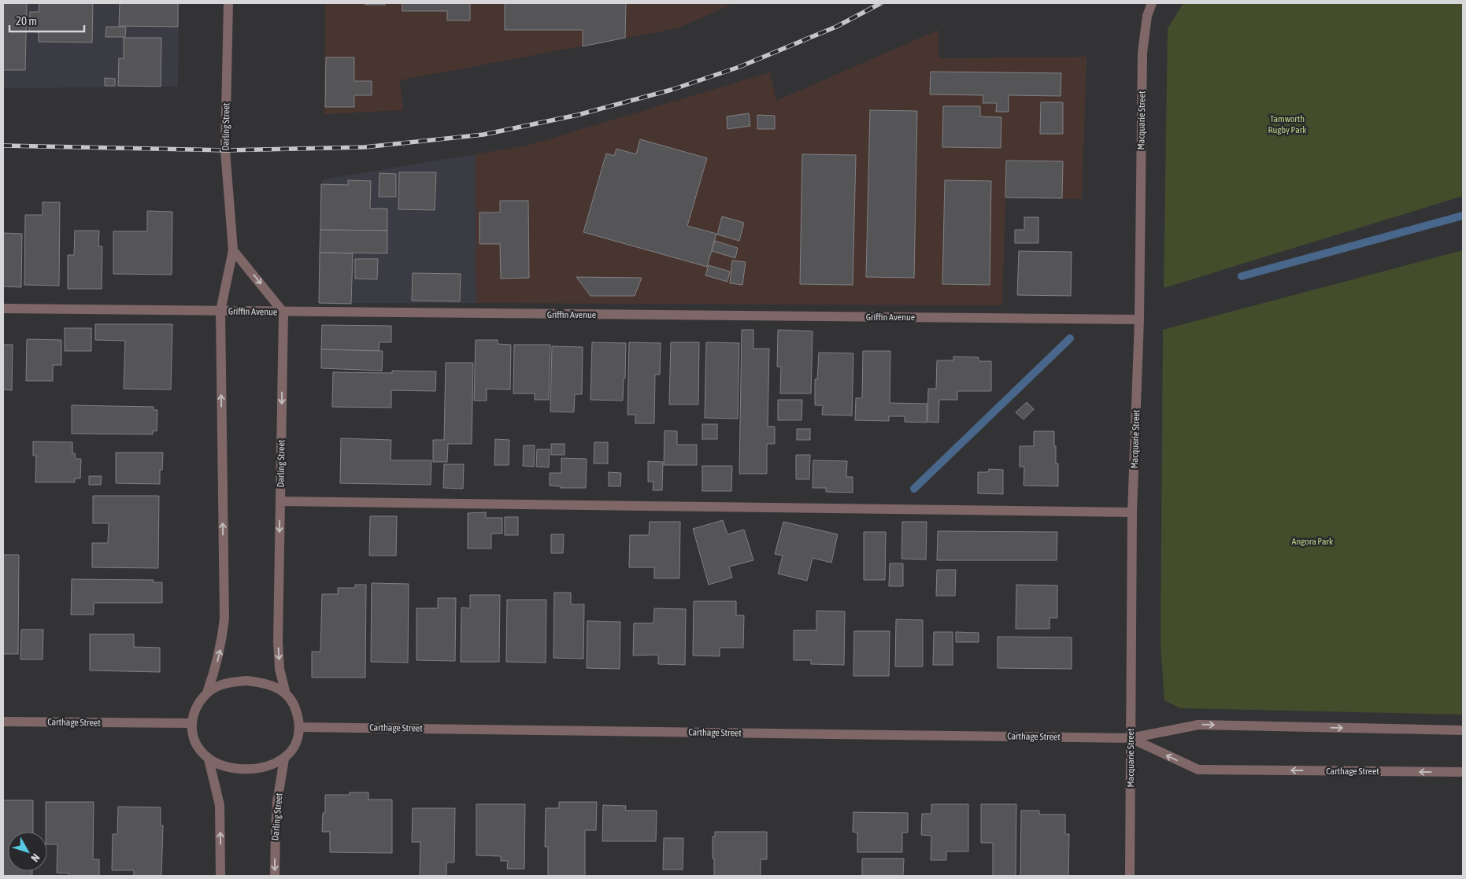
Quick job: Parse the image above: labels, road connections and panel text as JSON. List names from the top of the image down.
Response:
{
  "streets": {
    "street": [
      "Macquarie Street",
      "Darling Street",
      "Griffin Avenue",
      "Carthage Street"
    ]
  },
  "crossings": [
    ["Macquarie Street", "Griffin Avenue"],
    ["Macquarie Street", "Carthage Street"],
    ["Darling Street", "Griffin Avenue"],
    ["Darling Street", "Carthage Street"]
  ],
  "parks": ["Tamworth Rugby Park", "Angora Park"],
  "scale_bar": "20 m",
  "north": "bottom right"
}
